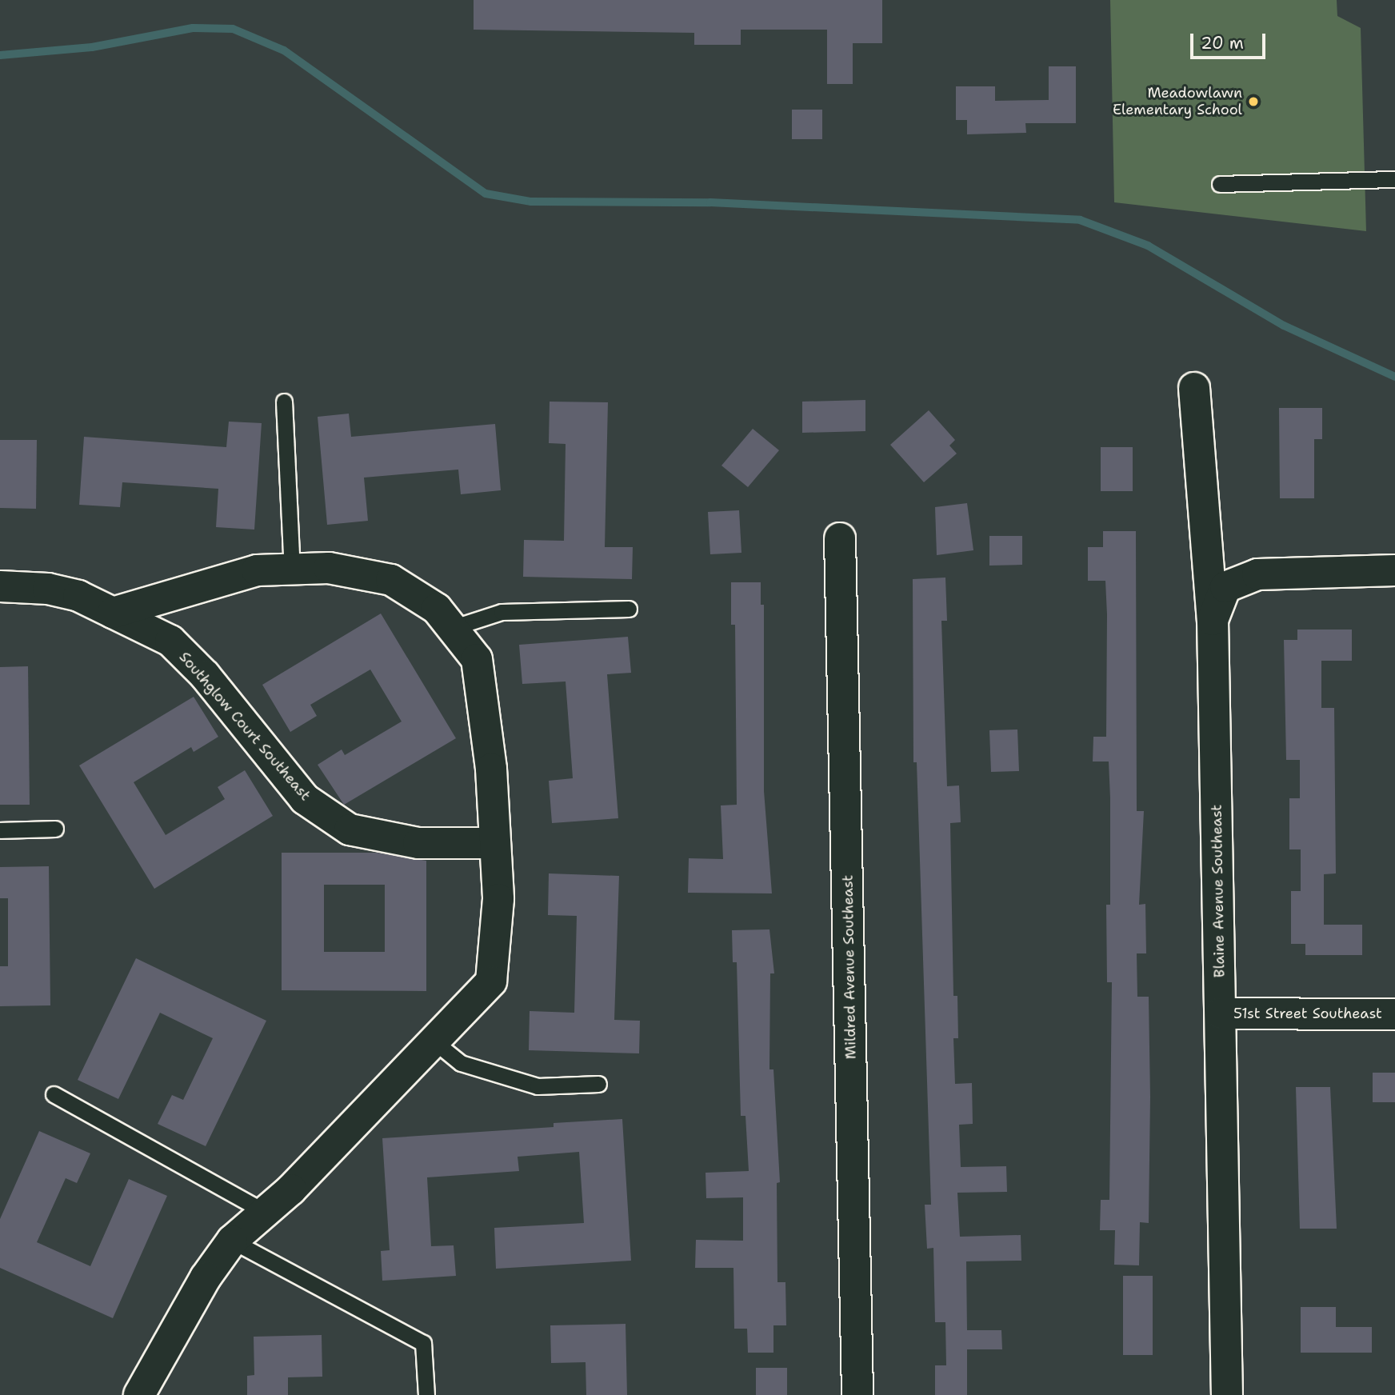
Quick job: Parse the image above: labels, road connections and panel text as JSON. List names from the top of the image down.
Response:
{
  "streets": {
    "street": [
      "Southglow Court Southeast",
      "Blaine Avenue Southeast",
      "Mildred Avenue Southeast",
      "51st Street Southeast"
    ]
  },
  "crossings": [
    ["Blaine Avenue Southeast", "51st Street Southeast"]
  ],
  "places": ["Meadowlawn Elementary School"],
  "scale_bar": "20 m"
}
